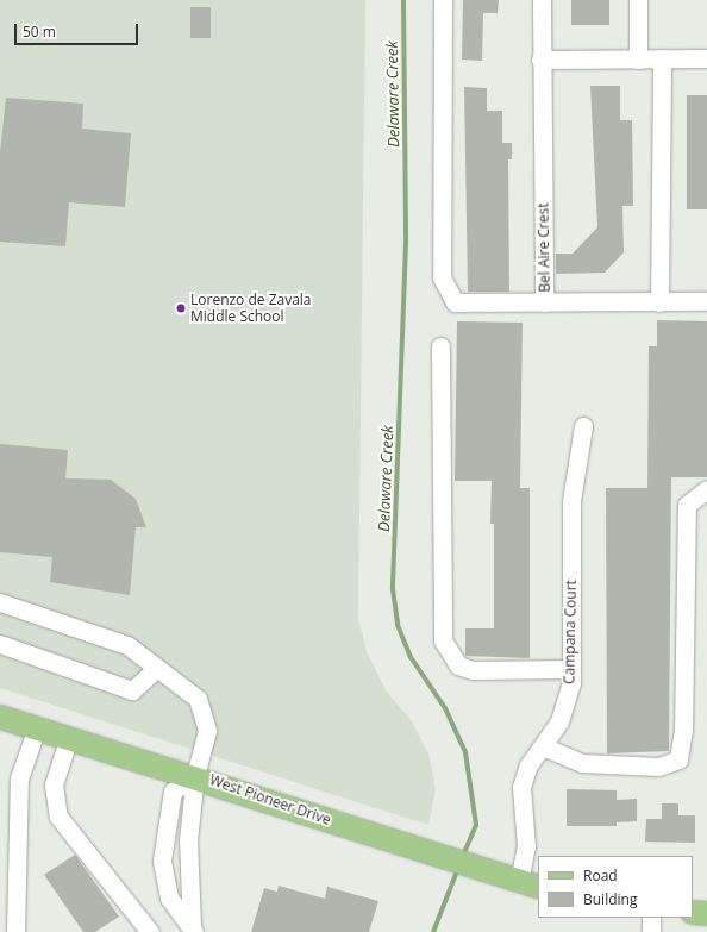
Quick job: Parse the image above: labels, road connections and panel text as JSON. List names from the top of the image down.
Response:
{
  "streets": {
    "main road": ["West Pioneer Drive"],
    "street": ["Bel Aire Crest", "Campana Court"]
  },
  "crossings": [
    ["Campana Court", "West Pioneer Drive"]
  ],
  "water": ["Delaware Creek"],
  "places": ["Lorenzo de Zavala Middle School"],
  "legend": ["Road", "Building"],
  "scale_bar": "50 m"
}
